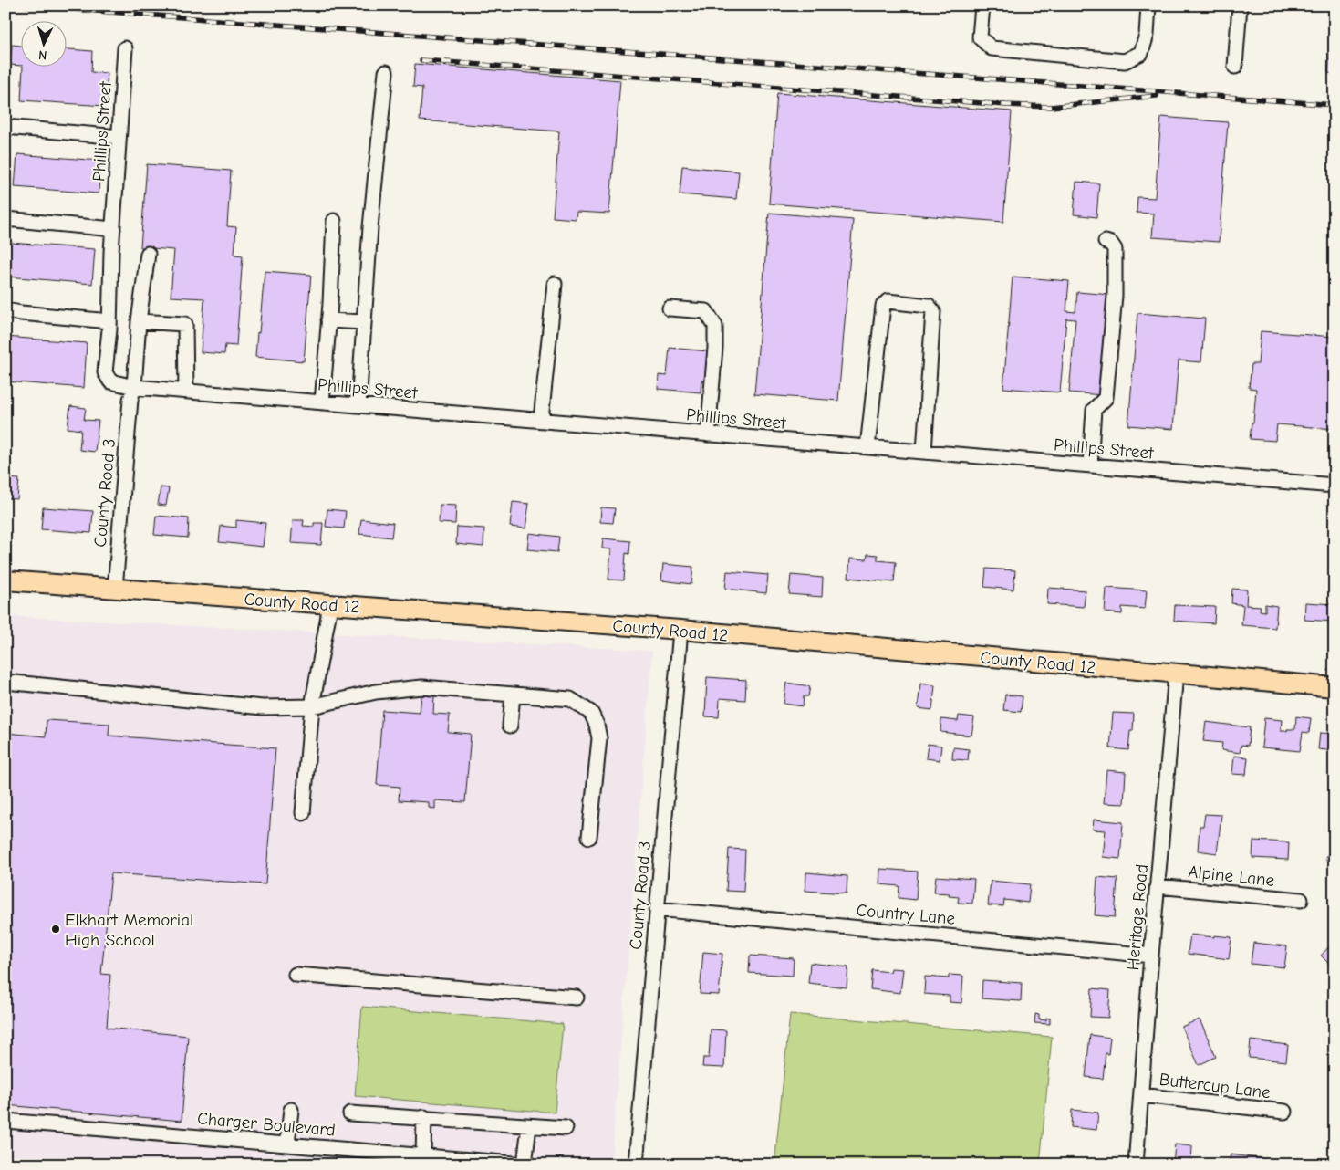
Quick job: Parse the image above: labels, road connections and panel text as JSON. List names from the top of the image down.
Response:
{
  "streets": {
    "main road": ["County Road 12"],
    "street": [
      "Phillips Street",
      "County Road 3",
      "Alpine Lane",
      "Country Lane",
      "Heritage Road",
      "Buttercup Lane",
      "Charger Boulevard"
    ]
  },
  "crossings": [
    ["Phillips Street", "County Road 3"],
    ["County Road 3", "County Road 12"],
    ["County Road 3", "Country Lane"],
    ["County Road 12", "Heritage Road"],
    ["Alpine Lane", "Heritage Road"],
    ["Country Lane", "Heritage Road"],
    ["Heritage Road", "Buttercup Lane"]
  ],
  "places": ["Elkhart Memorial High School"],
  "north": "bottom"
}
